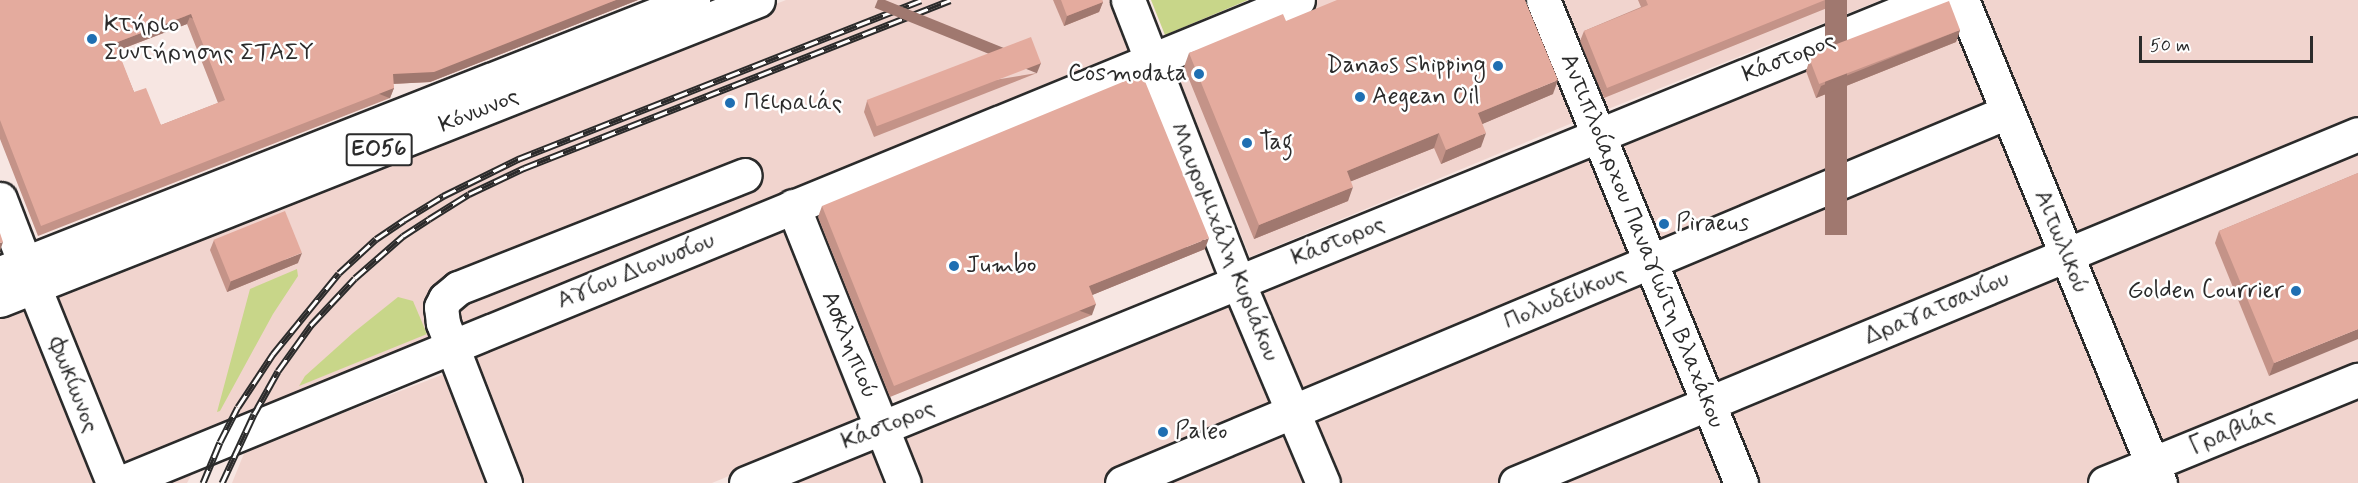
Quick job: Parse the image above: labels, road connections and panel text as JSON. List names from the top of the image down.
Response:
{
  "streets": {
    "street": [
      "Κάστορος",
      "Κόνωνος",
      "ΕΟ56",
      "Αντιπλοίαρχου Παναγιώτη Βλαχάκου",
      "Μαυρομιχάλη Κυριάκου",
      "Αιτωλικού",
      "Αγίου Διονυσίου",
      "Πολυδεύκους",
      "Δραγατσανίου",
      "Ασκληπιού",
      "Φωκίωνος",
      "Γραβιάς"
    ]
  },
  "crossings": [
    ["Κάστορος", "Αντιπλοίαρχου Παναγιώτη Βλαχάκου"],
    ["Κάστορος", "Μαυρομιχάλη Κυριάκου"],
    ["Κάστορος", "Ασκληπιού"],
    ["Κόνωνος", "Φωκίωνος"],
    ["Αντιπλοίαρχου Παναγιώτη Βλαχάκου", "Πολυδεύκους"],
    ["Αντιπλοίαρχου Παναγιώτη Βλαχάκου", "Δραγατσανίου"],
    ["Μαυρομιχάλη Κυριάκου", "Αγίου Διονυσίου"],
    ["Μαυρομιχάλη Κυριάκου", "Πολυδεύκους"],
    ["Αιτωλικού", "Πολυδεύκους"],
    ["Αιτωλικού", "Δραγατσανίου"],
    ["Αιτωλικού", "Γραβιάς"],
    ["Αγίου Διονυσίου", "Ασκληπιού"]
  ],
  "places": [
    "Κτήριο Συντήρησης ΣΤΑΣΥ",
    "Danaos Shipping",
    "Cosmodata",
    "Aegean Oil",
    "Πειραιάς",
    "Tag",
    "Piraeus",
    "Jumbo",
    "Golden Courrier",
    "Paleo"
  ],
  "scale_bar": "50 m"
}
